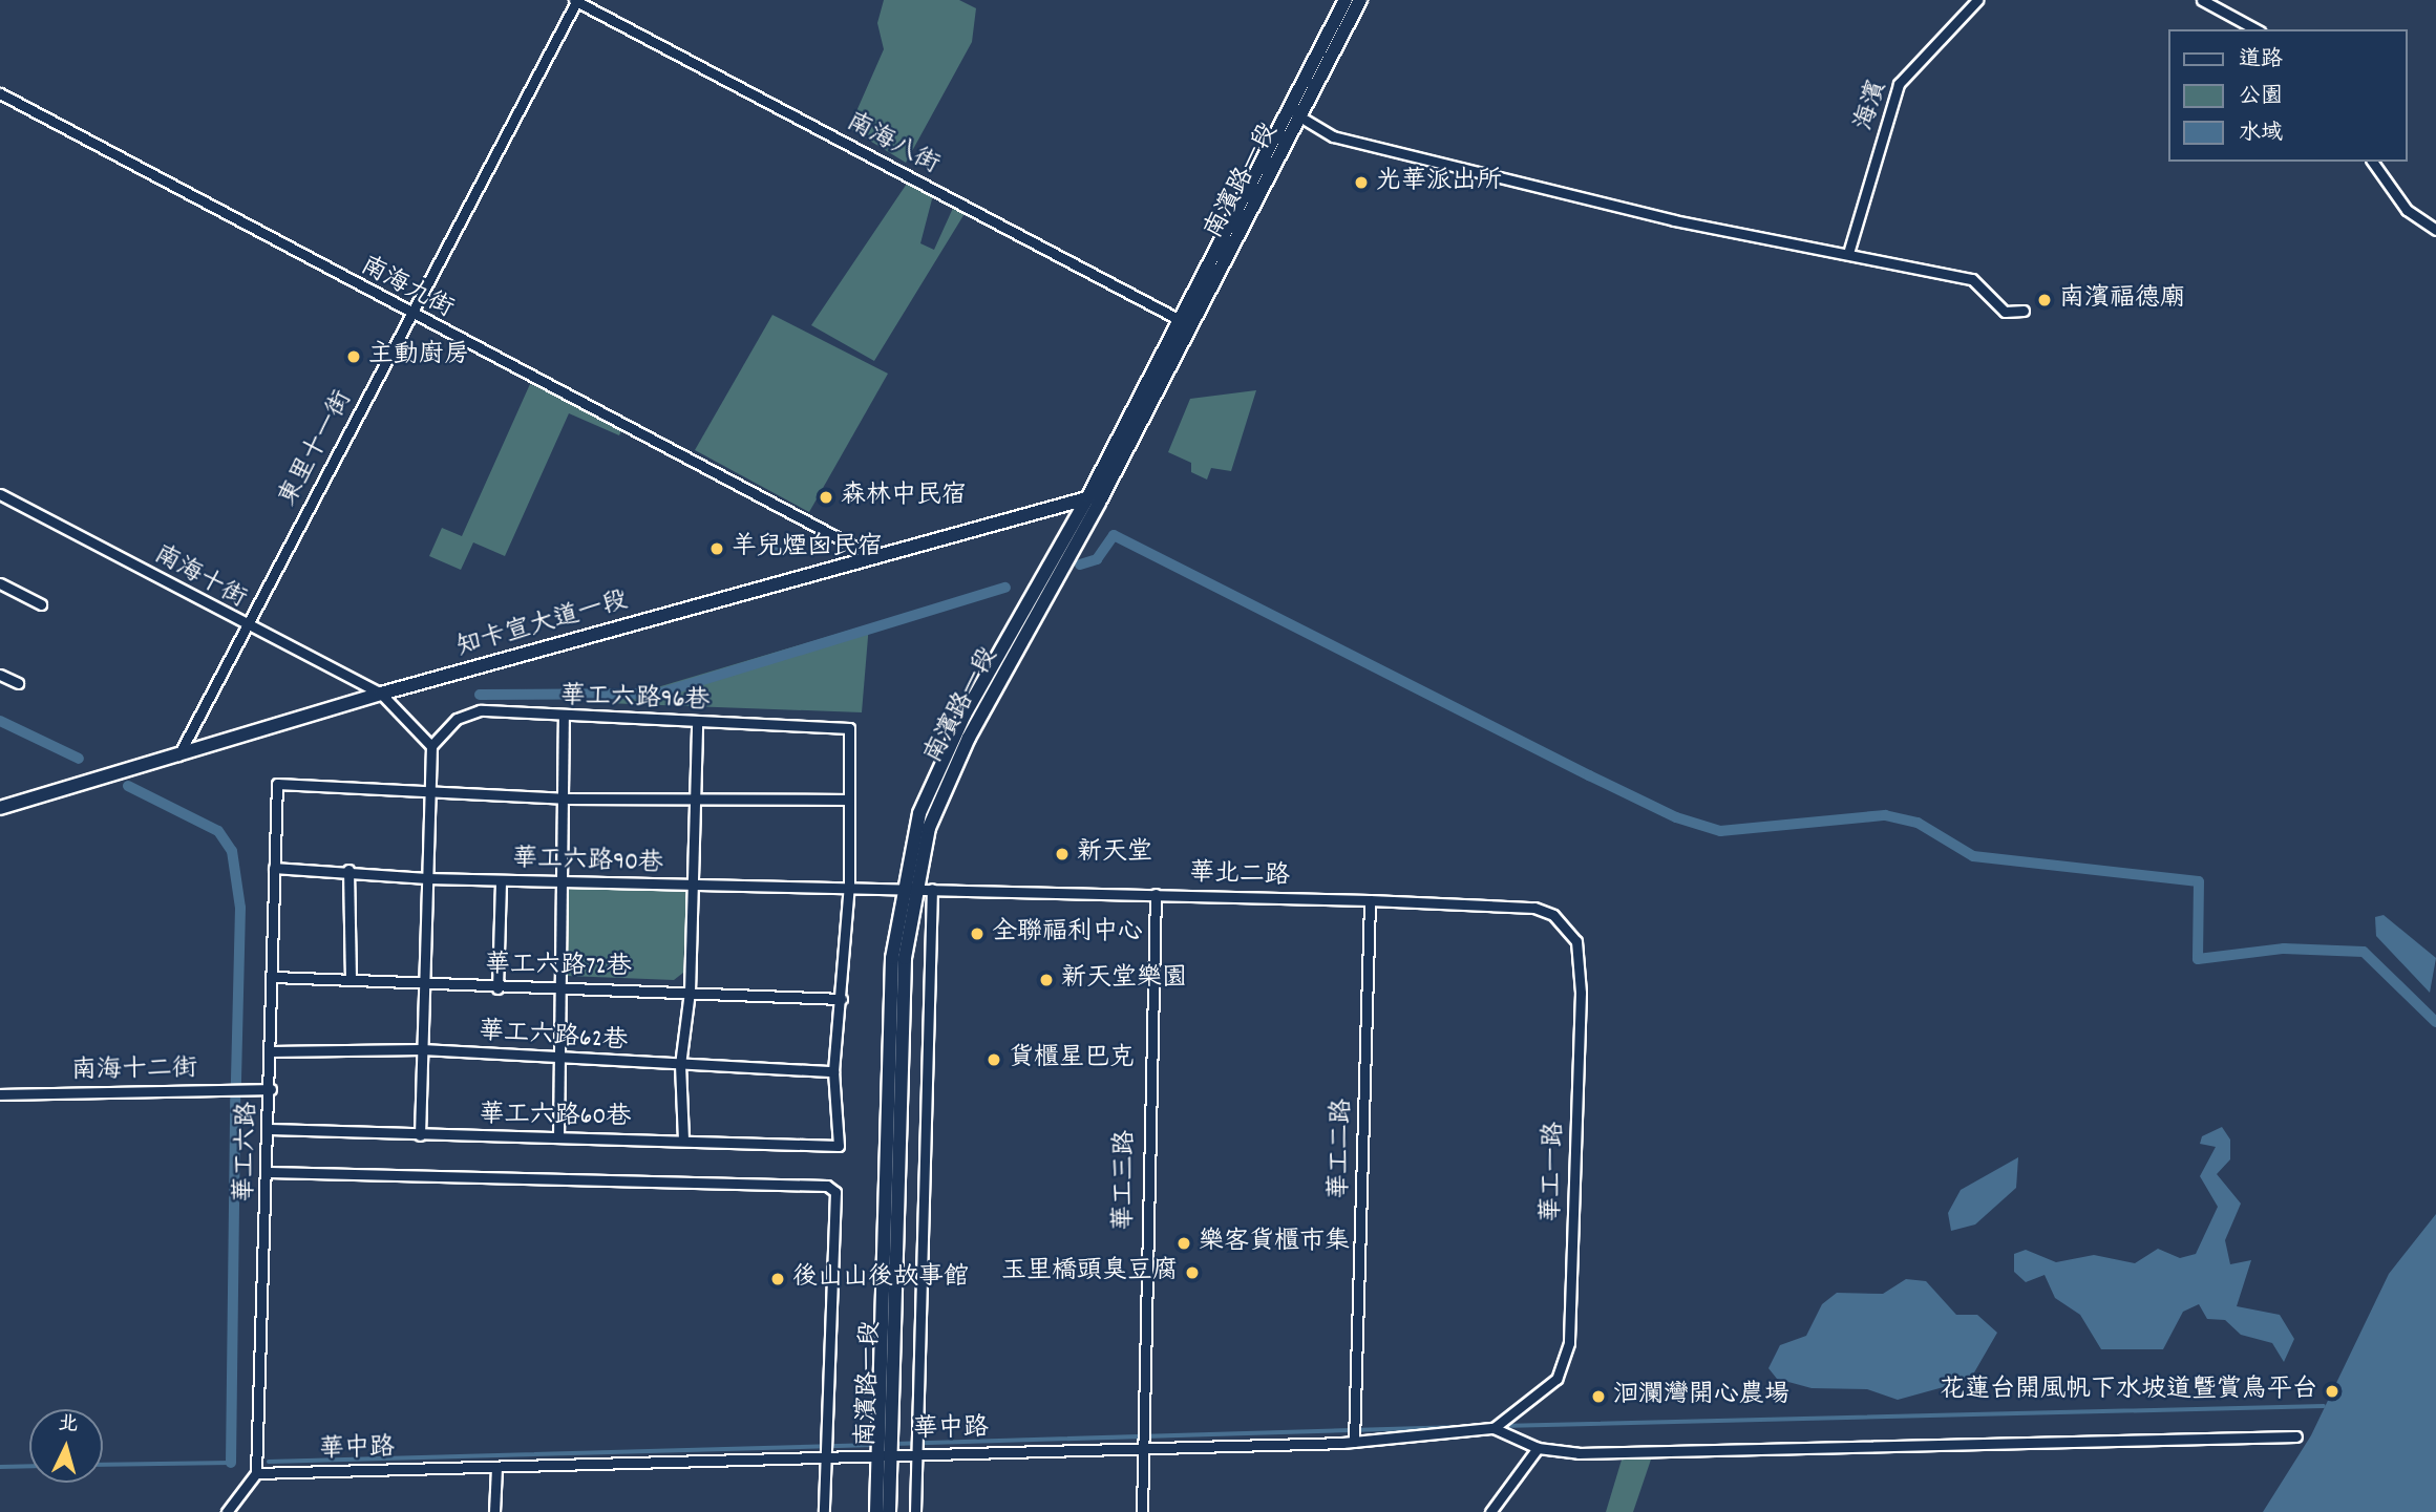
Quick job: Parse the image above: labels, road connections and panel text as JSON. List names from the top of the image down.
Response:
{
  "streets": {
    "main road": ["南濱路一段", "知卡宣大道一段"],
    "street": [
      "海濱",
      "南海八街",
      "南海九街",
      "東里十一街",
      "南海十街",
      "華工六路96巷",
      "華工六路90巷",
      "華北二路",
      "華工六路72巷",
      "華工六路62巷",
      "南海十二街",
      "華工六路60巷",
      "華工二路",
      "華工六路",
      "華工一路",
      "華工三路",
      "華中路"
    ]
  },
  "crossings": [
    ["南海八街", "南濱路一段"],
    ["南海八街", "東里十一街"],
    ["南濱路一段", "知卡宣大道一段"],
    ["南濱路一段", "華工六路90巷"],
    ["南濱路一段", "華北二路"],
    ["南濱路一段", "華中路"],
    ["南海九街", "東里十一街"],
    ["南海九街", "知卡宣大道一段"],
    ["東里十一街", "南海十街"],
    ["東里十一街", "知卡宣大道一段"],
    ["南海十街", "知卡宣大道一段"],
    ["華工六路90巷", "華北二路"],
    ["華工六路90巷", "華工六路"],
    ["華北二路", "華工二路"],
    ["華北二路", "華工一路"],
    ["華北二路", "華工三路"],
    ["華工六路72巷", "華工六路"],
    ["華工六路62巷", "華工六路60巷"],
    ["華工六路62巷", "華工六路"],
    ["南海十二街", "華工六路"],
    ["華工六路60巷", "華工六路"],
    ["華工二路", "華中路"],
    ["華工六路", "華中路"],
    ["華工一路", "華中路"],
    ["華工三路", "華中路"]
  ],
  "places": [
    "光華派出所",
    "南濱福德廟",
    "主動廚房",
    "森林中民宿",
    "羊兒煙囪民宿",
    "新天堂",
    "全聯福利中心",
    "新天堂樂園",
    "貨櫃星巴克",
    "樂客貨櫃市集",
    "玉里橋頭臭豆腐",
    "後山山後故事館",
    "花蓮台開風帆下水坡道暨賞鳥平台",
    "洄瀾灣開心農場"
  ],
  "legend": ["道路", "公園", "水域"],
  "north": "top"
}
